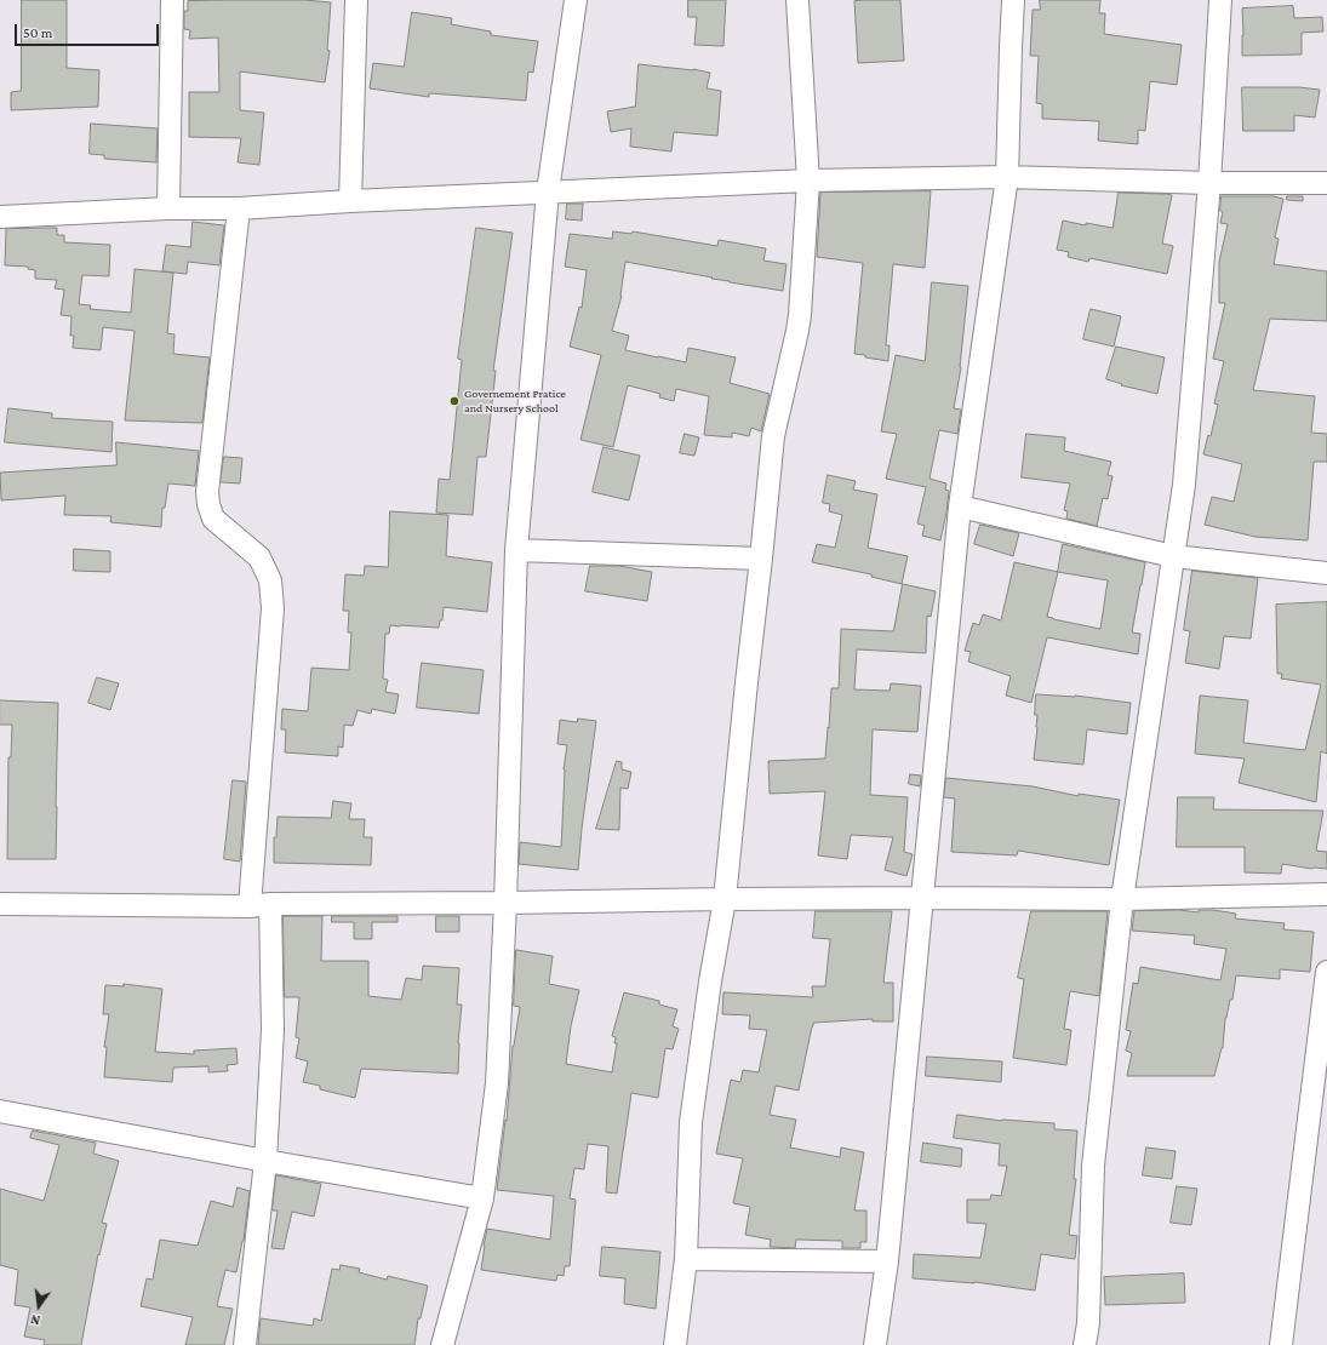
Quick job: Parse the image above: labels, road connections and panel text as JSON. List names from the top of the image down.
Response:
{
  "places": ["Governement Pratice and Nursery School"],
  "scale_bar": "50 m",
  "north": "bottom"
}
